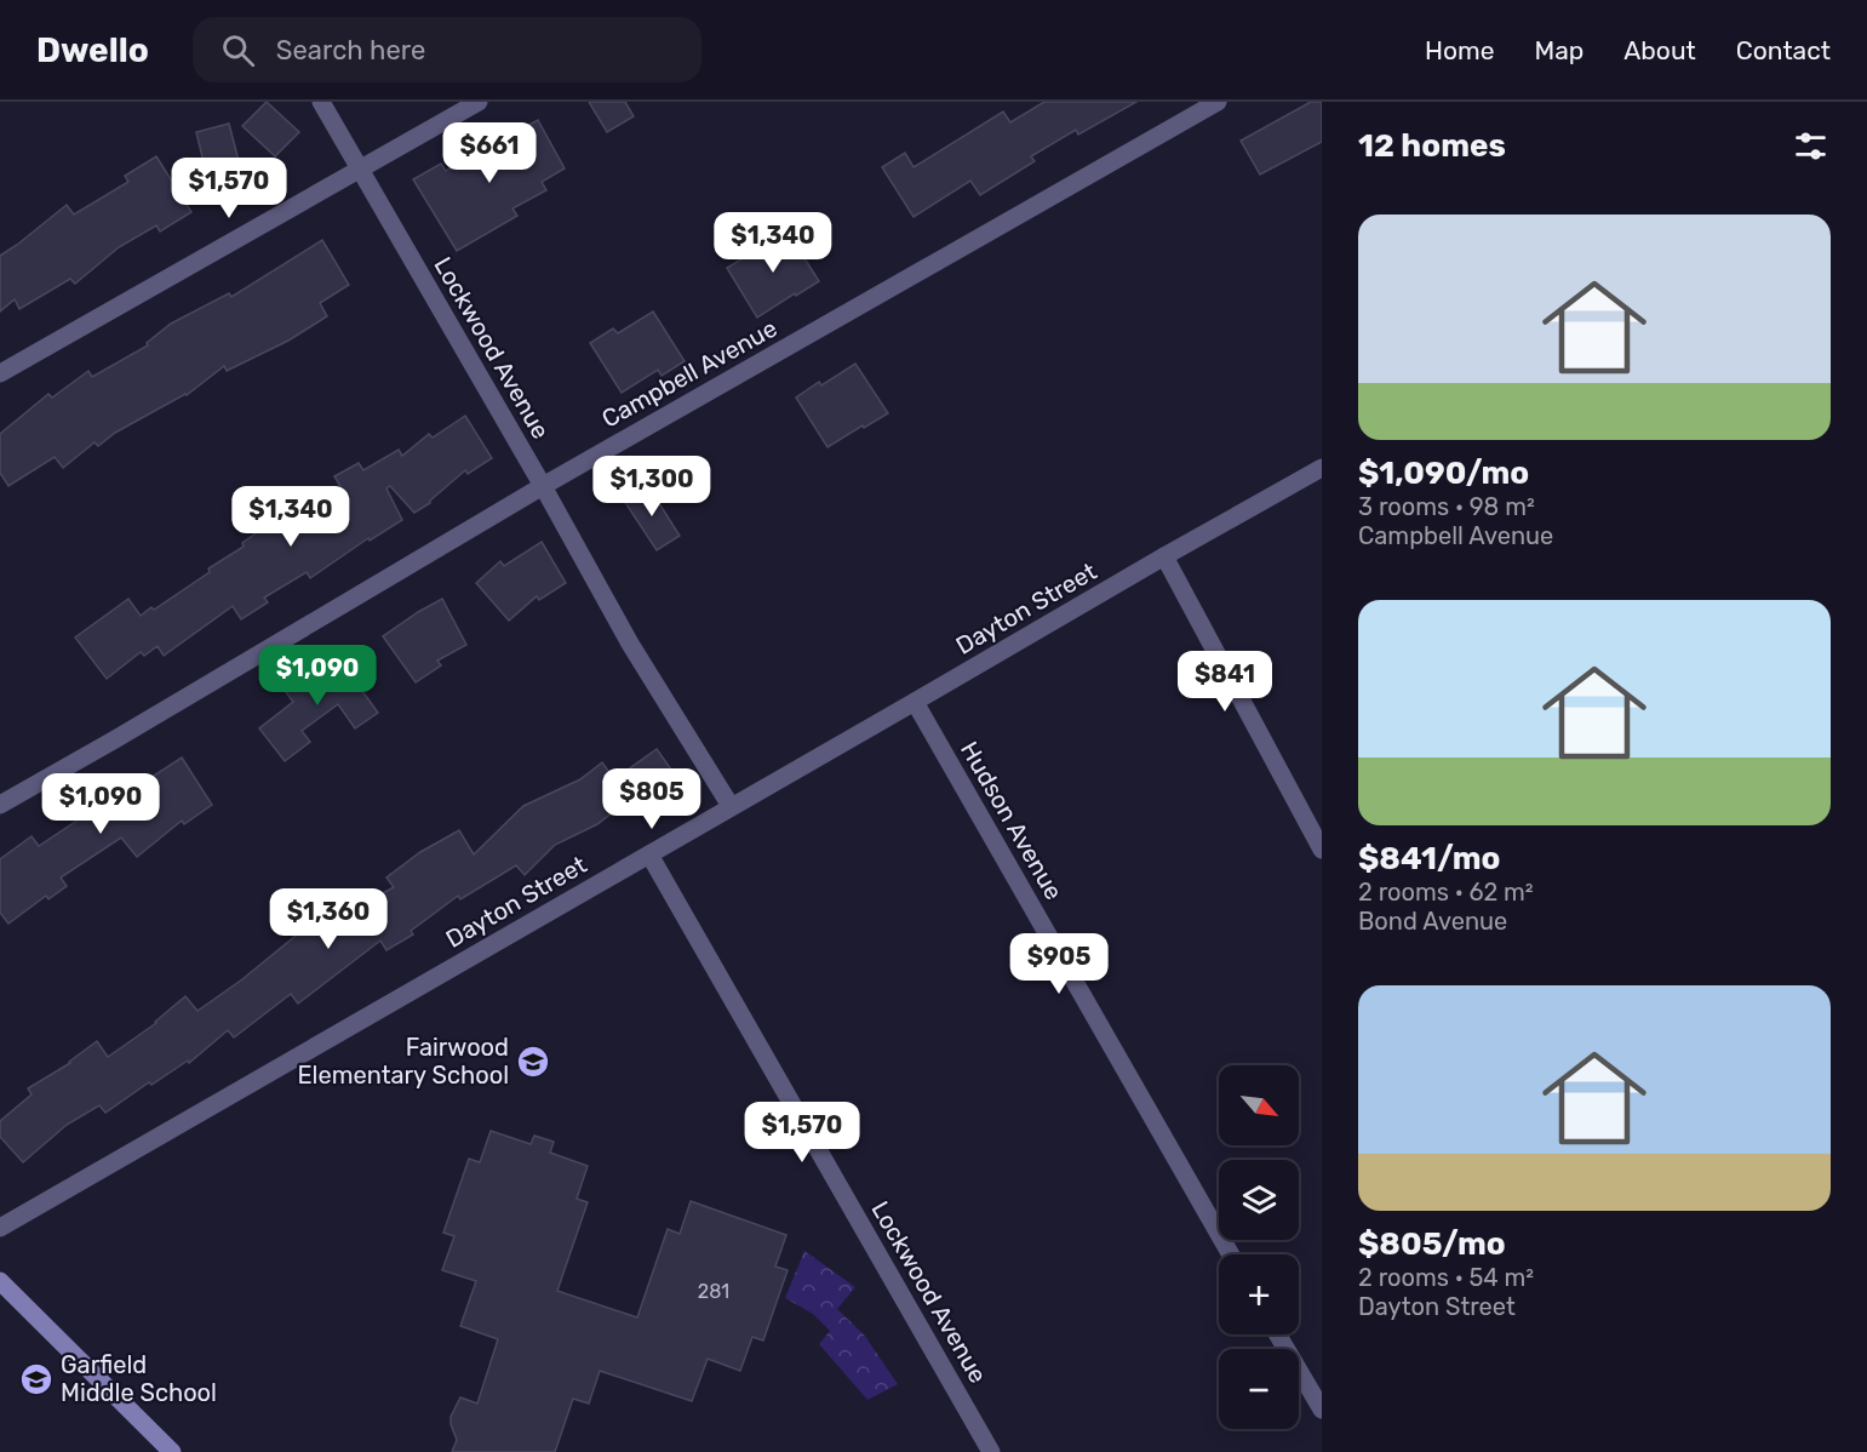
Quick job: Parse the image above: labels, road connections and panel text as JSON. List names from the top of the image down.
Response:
{
  "streets": {
    "street": [
      "Lockwood Avenue",
      "Campbell Avenue",
      "Dayton Street",
      "Hudson Avenue"
    ]
  },
  "crossings": [
    ["Lockwood Avenue", "Campbell Avenue"],
    ["Lockwood Avenue", "Dayton Street"],
    ["Dayton Street", "Hudson Avenue"]
  ],
  "places": {
    "school or university": ["Fairwood Elementary School", "Garfield Middle School"]
  },
  "house_numbers": ["281"],
  "north": "bottom right",
  "page": {
    "header": "Dwello",
    "search": "Search here",
    "nav": [
      "Home",
      "Map",
      "About",
      "Contact"
    ],
    "heading": "12 homes",
    "price": [
      "$661",
      "$1,570",
      "$1,340",
      "$1,300",
      "$1,340",
      "$1,090",
      "$841",
      "$805",
      "$1,090",
      "$1,360",
      "$905",
      "$1,570"
    ],
    "list": [
      {
        "name": "$1,090/mo",
        "note": "3 rooms · 98 m² · Campbell Avenue"
      },
      {
        "name": "$841/mo",
        "note": "2 rooms · 62 m² · Bond Avenue"
      },
      {
        "name": "$805/mo",
        "note": "2 rooms · 54 m² · Dayton Street"
      }
    ],
    "map_buttons": ["+", "−"]
  }
}
